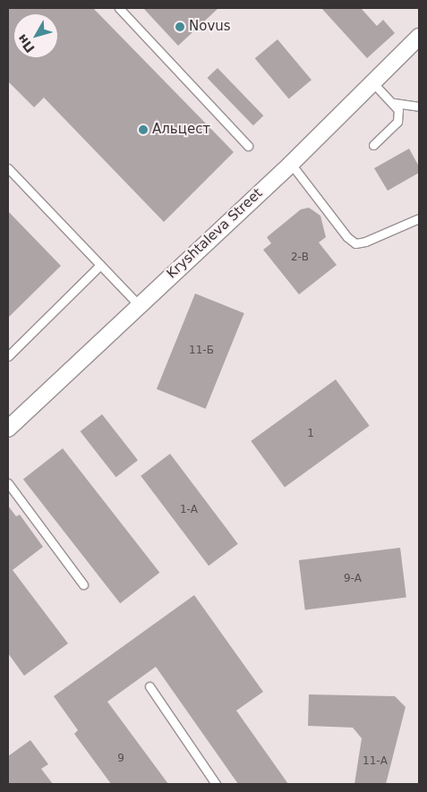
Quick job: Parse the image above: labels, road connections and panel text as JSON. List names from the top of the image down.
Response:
{
  "streets": {
    "street": ["Kryshtaleva Street"]
  },
  "places": ["Novus", "Альцест"],
  "house_numbers": [
    "2-В",
    "11-Б",
    "1",
    "1-А",
    "9-А",
    "9",
    "11-А"
  ],
  "north": "bottom left"
}
